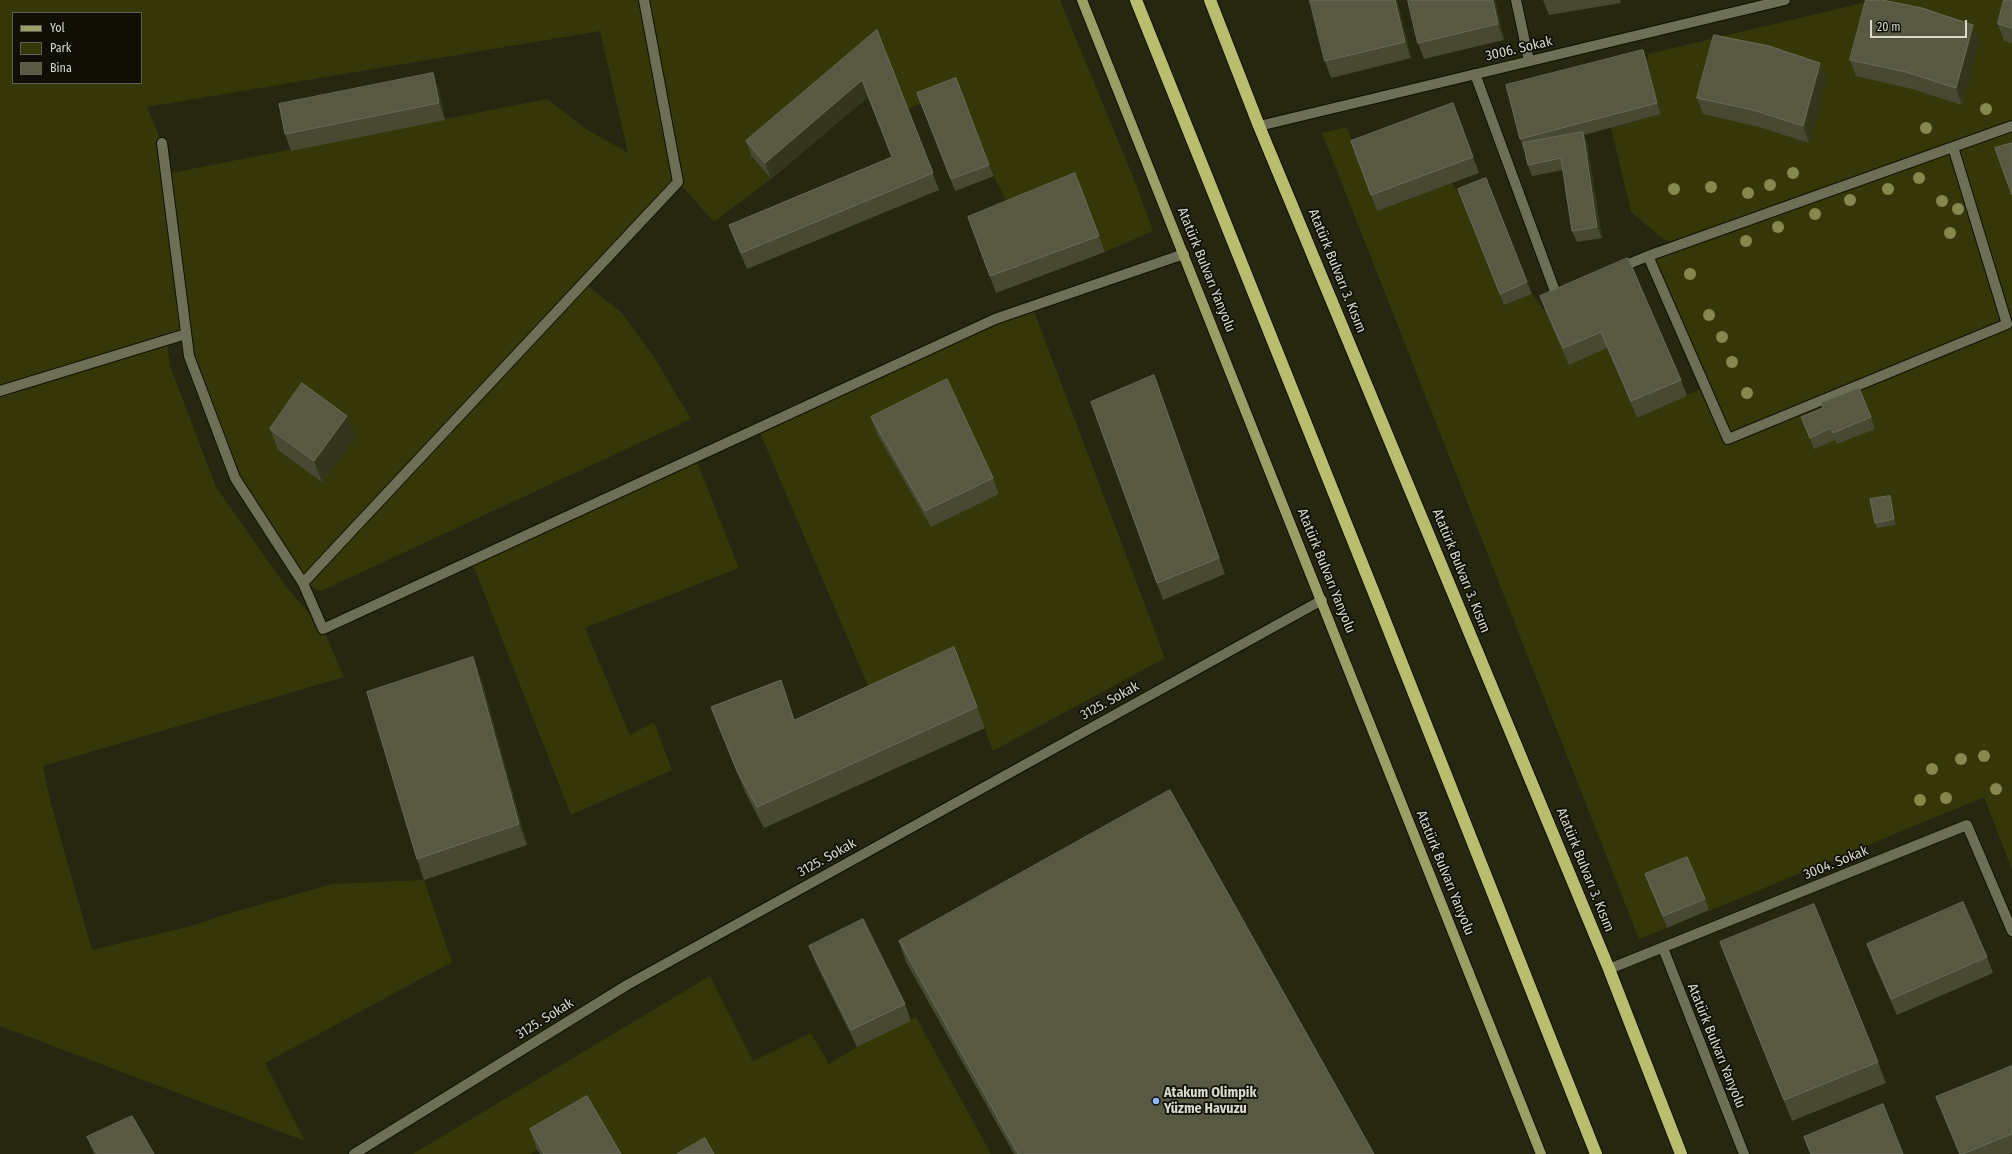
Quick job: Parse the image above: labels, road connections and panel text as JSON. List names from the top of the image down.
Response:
{
  "streets": {
    "highway": ["Atatürk Bulvarı 3. Kısım"],
    "main road": ["Atatürk Bulvarı Yanyolu"],
    "street": ["3006. Sokak", "3125. Sokak", "3004. Sokak"]
  },
  "crossings": [
    ["3006. Sokak", "Atatürk Bulvarı 3. Kısım"],
    ["Atatürk Bulvarı Yanyolu", "3125. Sokak"],
    ["Atatürk Bulvarı Yanyolu", "3004. Sokak"],
    ["Atatürk Bulvarı 3. Kısım", "3004. Sokak"]
  ],
  "places": ["Atakum Olimpik Yüzme Havuzu"],
  "legend": ["Yol", "Park", "Bina"],
  "scale_bar": "20 m"
}
